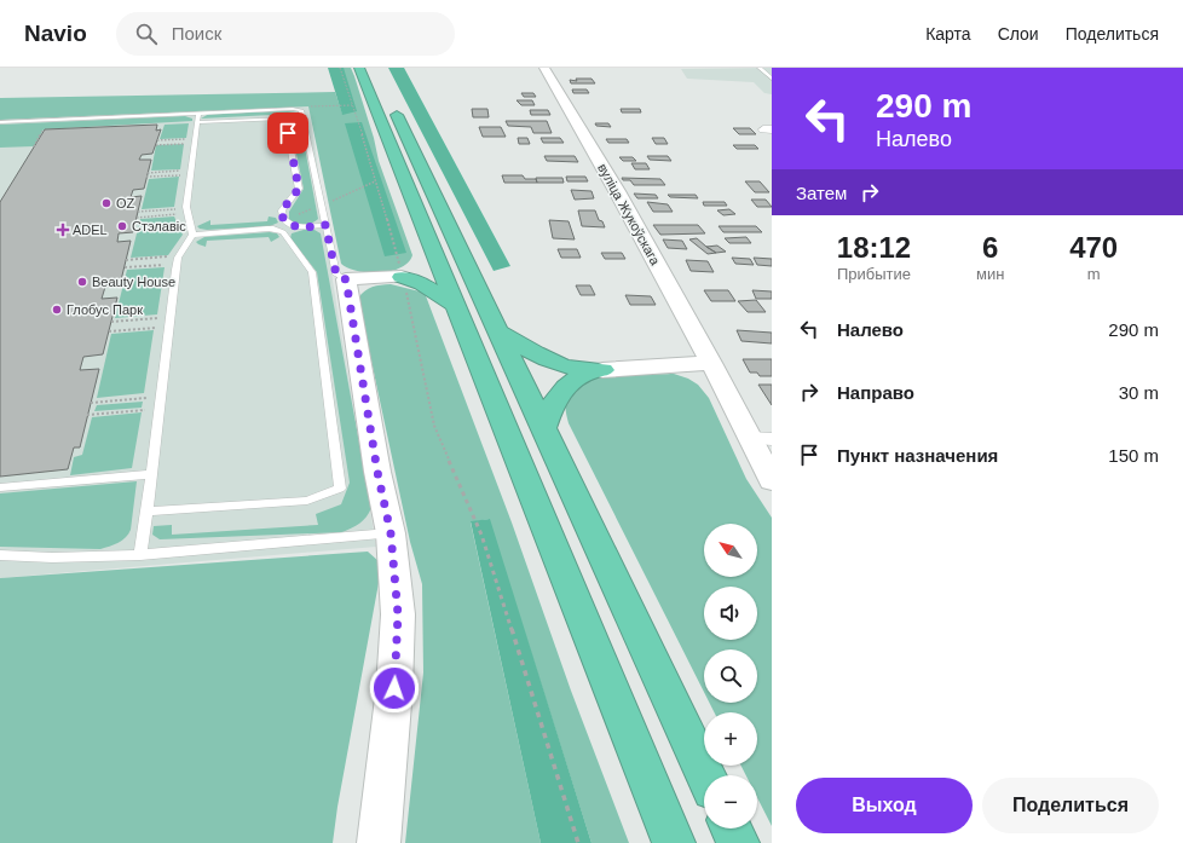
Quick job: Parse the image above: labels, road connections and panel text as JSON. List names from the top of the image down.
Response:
{
  "streets": {
    "street": ["вуліца Жукоўскага"]
  },
  "places": {
    "other": [
      "OZ",
      "Стэлавіс",
      "Beauty House",
      "Глобус Парк"
    ],
    "health": ["ADEL"]
  },
  "north": "top left",
  "page": {
    "header": "Navio",
    "search": "Поиск",
    "nav": ["Карта", "Слои", "Поделиться"],
    "turn": ["290 m", "Налево"],
    "then": "Затем",
    "eta": [
      "18:12",
      "Прибытие",
      "6",
      "мин",
      "470",
      "m"
    ],
    "list": [
      {
        "name": "Налево",
        "value": "290 m"
      },
      {
        "name": "Направо",
        "value": "30 m"
      },
      {
        "name": "Пункт назначения",
        "value": "150 m"
      }
    ],
    "map_buttons": ["+", "−"],
    "buttons": ["Выход", "Поделиться"]
  }
}
